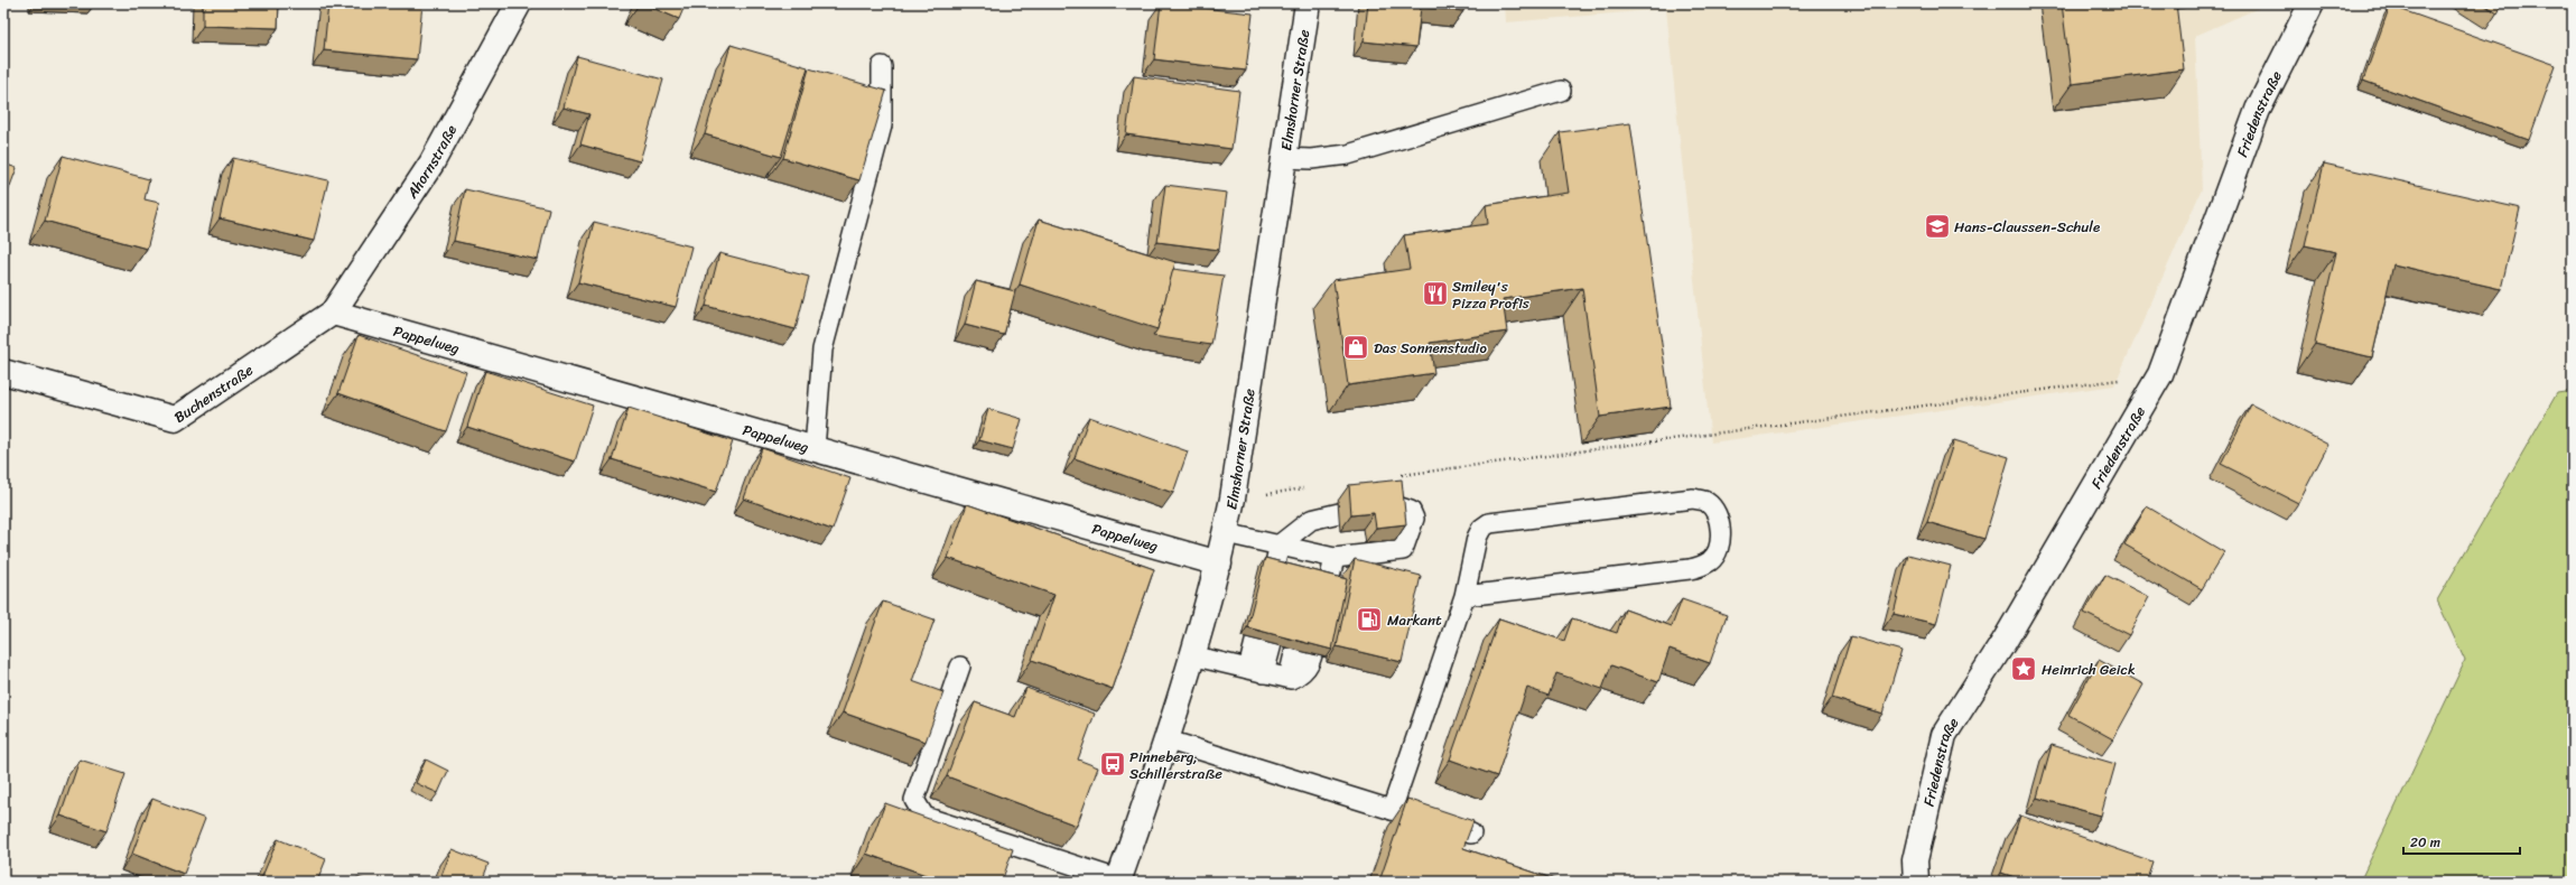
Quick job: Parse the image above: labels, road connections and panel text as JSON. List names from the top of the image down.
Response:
{
  "streets": {
    "street": [
      "Elmshorner Straße",
      "Friedenstraße",
      "Ahornstraße",
      "Pappelweg",
      "Buchenstraße"
    ]
  },
  "crossings": [
    ["Elmshorner Straße", "Pappelweg"],
    ["Ahornstraße", "Pappelweg"],
    ["Ahornstraße", "Buchenstraße"],
    ["Pappelweg", "Buchenstraße"]
  ],
  "places": {
    "school or university": ["Hans-Claussen-Schule"],
    "restaurant": ["Smiley's Pizza Profis"],
    "shop": ["Das Sonnenstudio"],
    "fuel station": ["Markant"],
    "place": ["Heinrich Geick"],
    "bus stop": ["Pinneberg, Schillerstraße"]
  },
  "scale_bar": "20 m"
}
